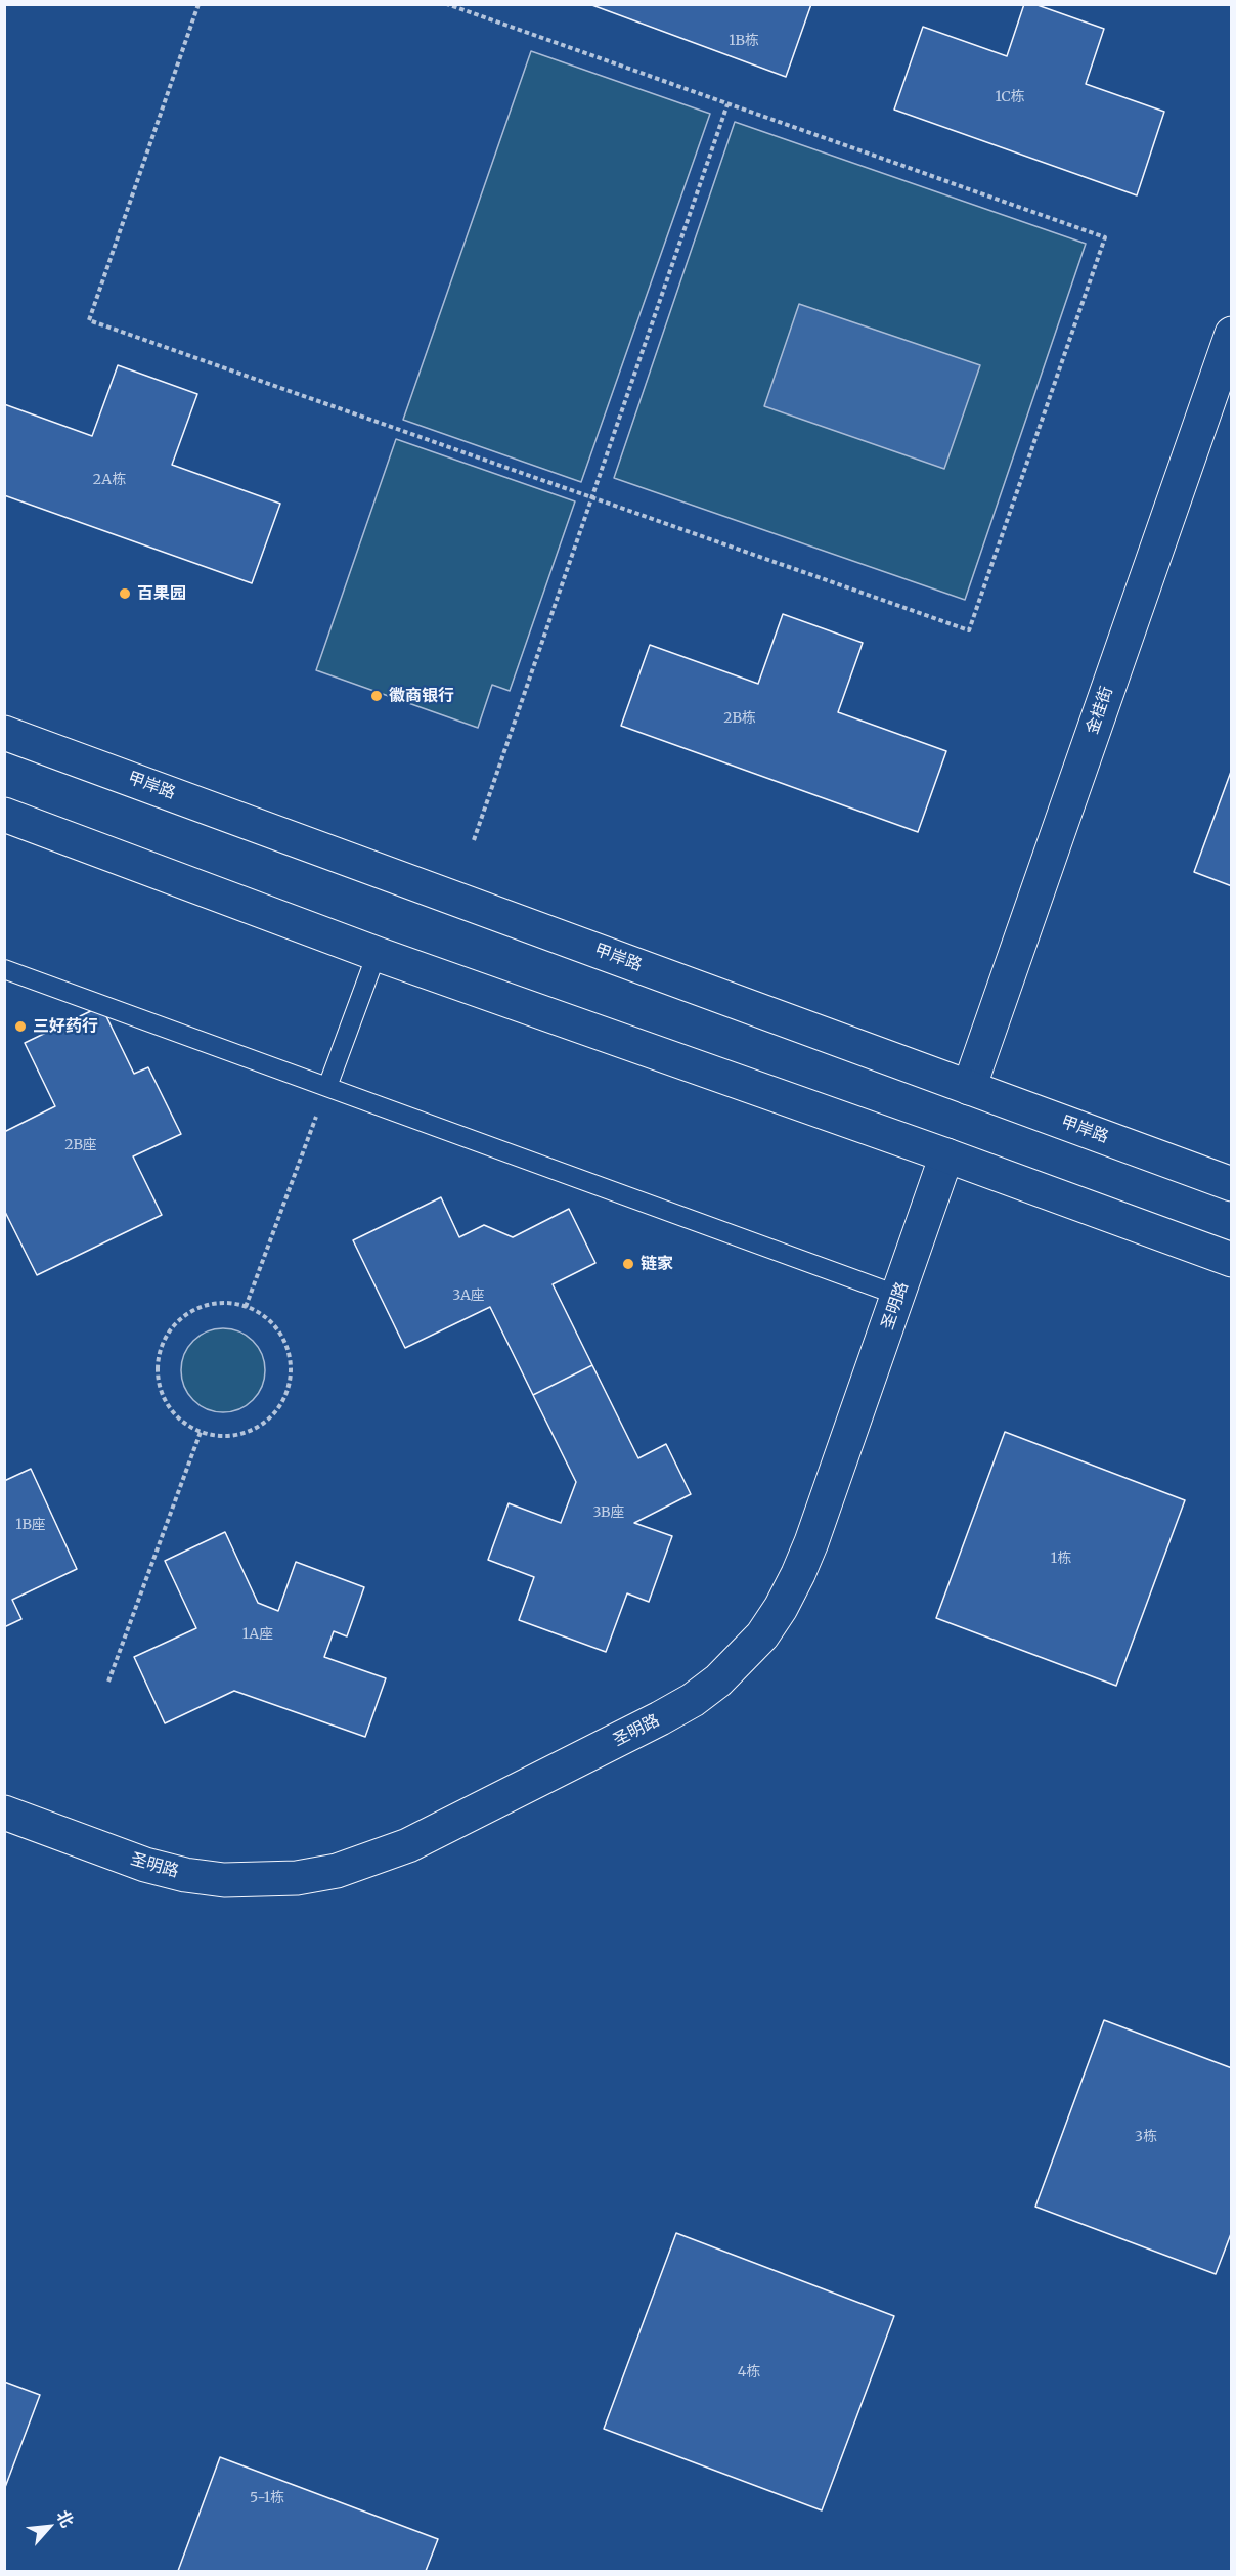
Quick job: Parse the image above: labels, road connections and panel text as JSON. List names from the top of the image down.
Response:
{
  "streets": {
    "main road": ["金桂街", "甲岸路", "圣明路"]
  },
  "crossings": [
    ["金桂街", "甲岸路"]
  ],
  "places": [
    "百果园",
    "徽商银行",
    "三好药行",
    "链家"
  ],
  "house_numbers": [
    "1B栋",
    "1C栋",
    "2A栋",
    "2B栋",
    "2B座",
    "3A座",
    "3B座",
    "1B座",
    "1栋",
    "1A座",
    "3栋",
    "4栋",
    "5-1栋"
  ],
  "north": "top right"
}
